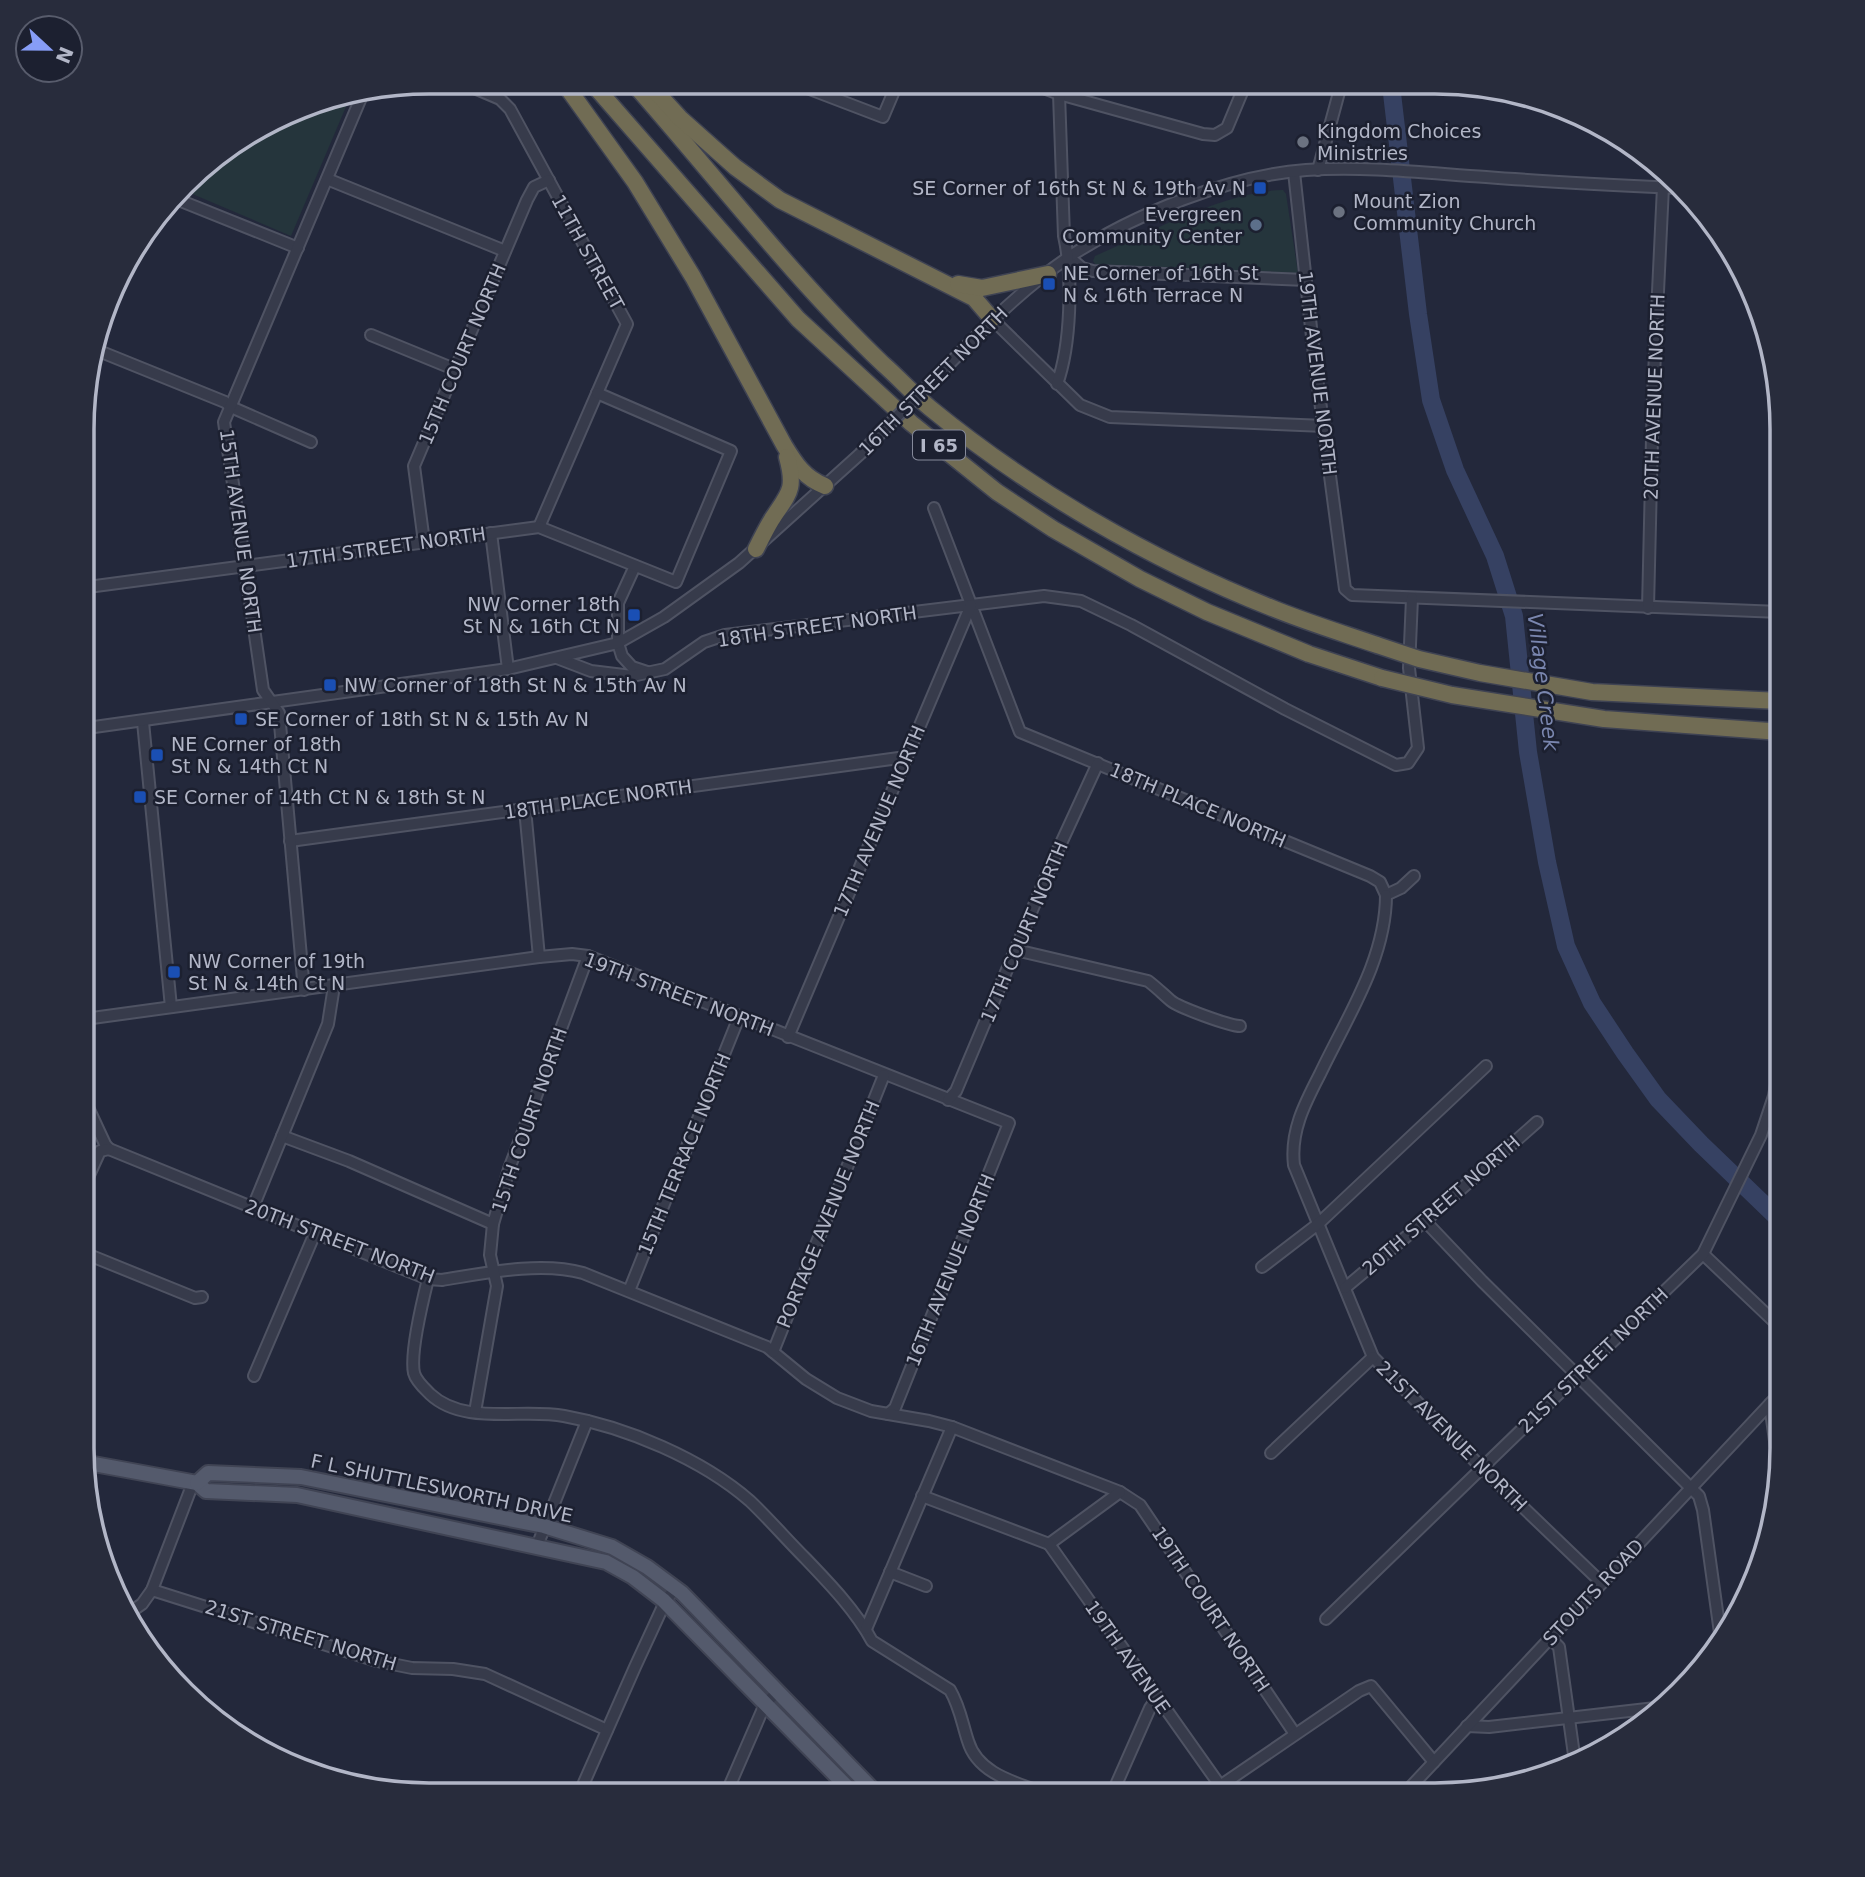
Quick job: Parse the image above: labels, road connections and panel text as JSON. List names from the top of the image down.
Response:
{
  "streets": {
    "highway": ["I 65"],
    "main road": ["F L SHUTTLESWORTH DRIVE"],
    "street": [
      "11TH STREET",
      "15TH COURT NORTH",
      "19TH AVENUE NORTH",
      "16TH STREET NORTH",
      "20TH AVENUE NORTH",
      "15TH AVENUE NORTH",
      "17TH STREET NORTH",
      "18TH STREET NORTH",
      "18TH PLACE NORTH",
      "17TH AVENUE NORTH",
      "17TH COURT NORTH",
      "19TH STREET NORTH",
      "15TH TERRACE NORTH",
      "20TH STREET NORTH",
      "PORTAGE AVENUE NORTH",
      "16TH AVENUE NORTH",
      "21ST STREET NORTH",
      "21ST AVENUE NORTH",
      "STOUTS ROAD",
      "19TH COURT NORTH",
      "19TH AVENUE"
    ]
  },
  "crossings": [
    ["11TH STREET", "15TH COURT NORTH"],
    ["11TH STREET", "17TH STREET NORTH"],
    ["15TH COURT NORTH", "17TH STREET NORTH"],
    ["15TH COURT NORTH", "19TH STREET NORTH"],
    ["15TH COURT NORTH", "20TH STREET NORTH"],
    ["19TH AVENUE NORTH", "16TH STREET NORTH"],
    ["19TH AVENUE NORTH", "18TH STREET NORTH"],
    ["16TH STREET NORTH", "20TH AVENUE NORTH"],
    ["16TH STREET NORTH", "18TH STREET NORTH"],
    ["15TH AVENUE NORTH", "17TH STREET NORTH"],
    ["15TH AVENUE NORTH", "18TH PLACE NORTH"],
    ["15TH AVENUE NORTH", "19TH STREET NORTH"],
    ["18TH STREET NORTH", "18TH PLACE NORTH"],
    ["18TH STREET NORTH", "17TH AVENUE NORTH"],
    ["18TH PLACE NORTH", "17TH AVENUE NORTH"],
    ["18TH PLACE NORTH", "17TH COURT NORTH"],
    ["18TH PLACE NORTH", "21ST AVENUE NORTH"],
    ["17TH AVENUE NORTH", "19TH STREET NORTH"],
    ["17TH COURT NORTH", "19TH STREET NORTH"],
    ["19TH STREET NORTH", "15TH TERRACE NORTH"],
    ["19TH STREET NORTH", "PORTAGE AVENUE NORTH"],
    ["19TH STREET NORTH", "16TH AVENUE NORTH"],
    ["15TH TERRACE NORTH", "20TH STREET NORTH"],
    ["20TH STREET NORTH", "PORTAGE AVENUE NORTH"],
    ["20TH STREET NORTH", "16TH AVENUE NORTH"],
    ["20TH STREET NORTH", "21ST AVENUE NORTH"],
    ["20TH STREET NORTH", "19TH COURT NORTH"],
    ["21ST STREET NORTH", "21ST AVENUE NORTH"],
    ["21ST AVENUE NORTH", "STOUTS ROAD"]
  ],
  "water": ["Village Creek"],
  "places": {
    "other": ["Kingdom Choices Ministries", "Mount Zion Community Church", "Evergreen Community Center"],
    "transit": [
      "SE Corner of 16th St N & 19th Av N",
      "NE Corner of 16th St N & 16th Terrace N",
      "NW Corner 18th St N & 16th Ct N",
      "NW Corner of 18th St N & 15th Av N",
      "SE Corner of 18th St N & 15th Av N",
      "NE Corner of 18th St N & 14th Ct N",
      "SE Corner of 14th Ct N & 18th St N",
      "NW Corner of 19th St N & 14th Ct N"
    ]
  },
  "north": "right"
}
